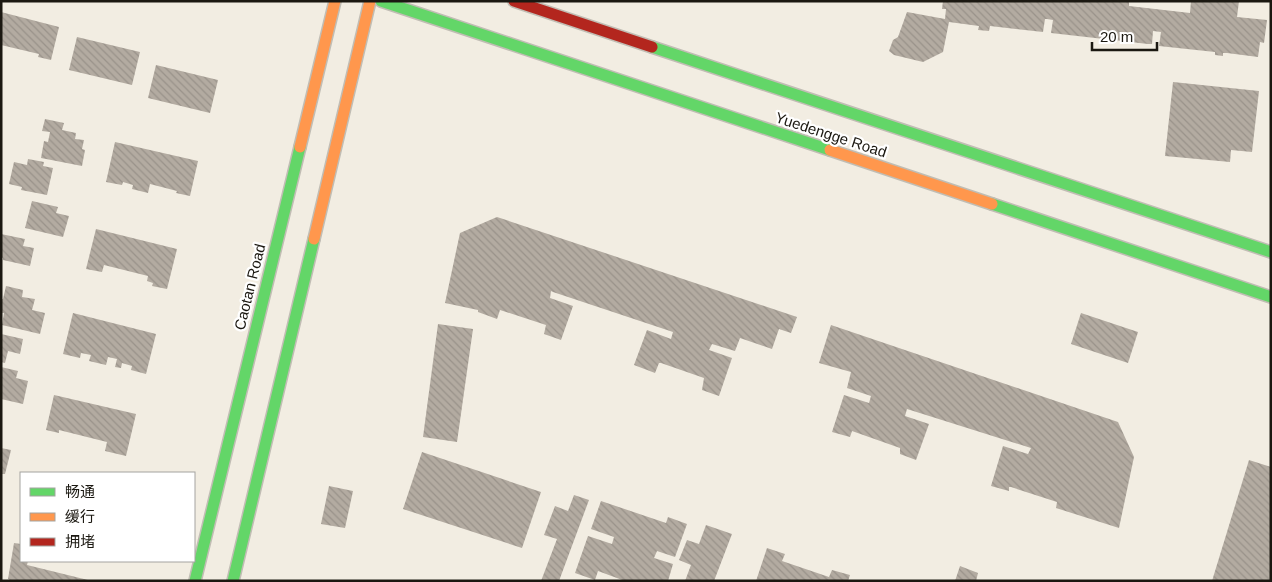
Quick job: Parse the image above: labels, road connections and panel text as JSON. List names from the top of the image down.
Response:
{
  "streets": {
    "main road": ["Yuedengge Road", "Caotan Road"]
  },
  "legend": ["畅通", "缓行", "拥堵"],
  "scale_bar": "20 m"
}
